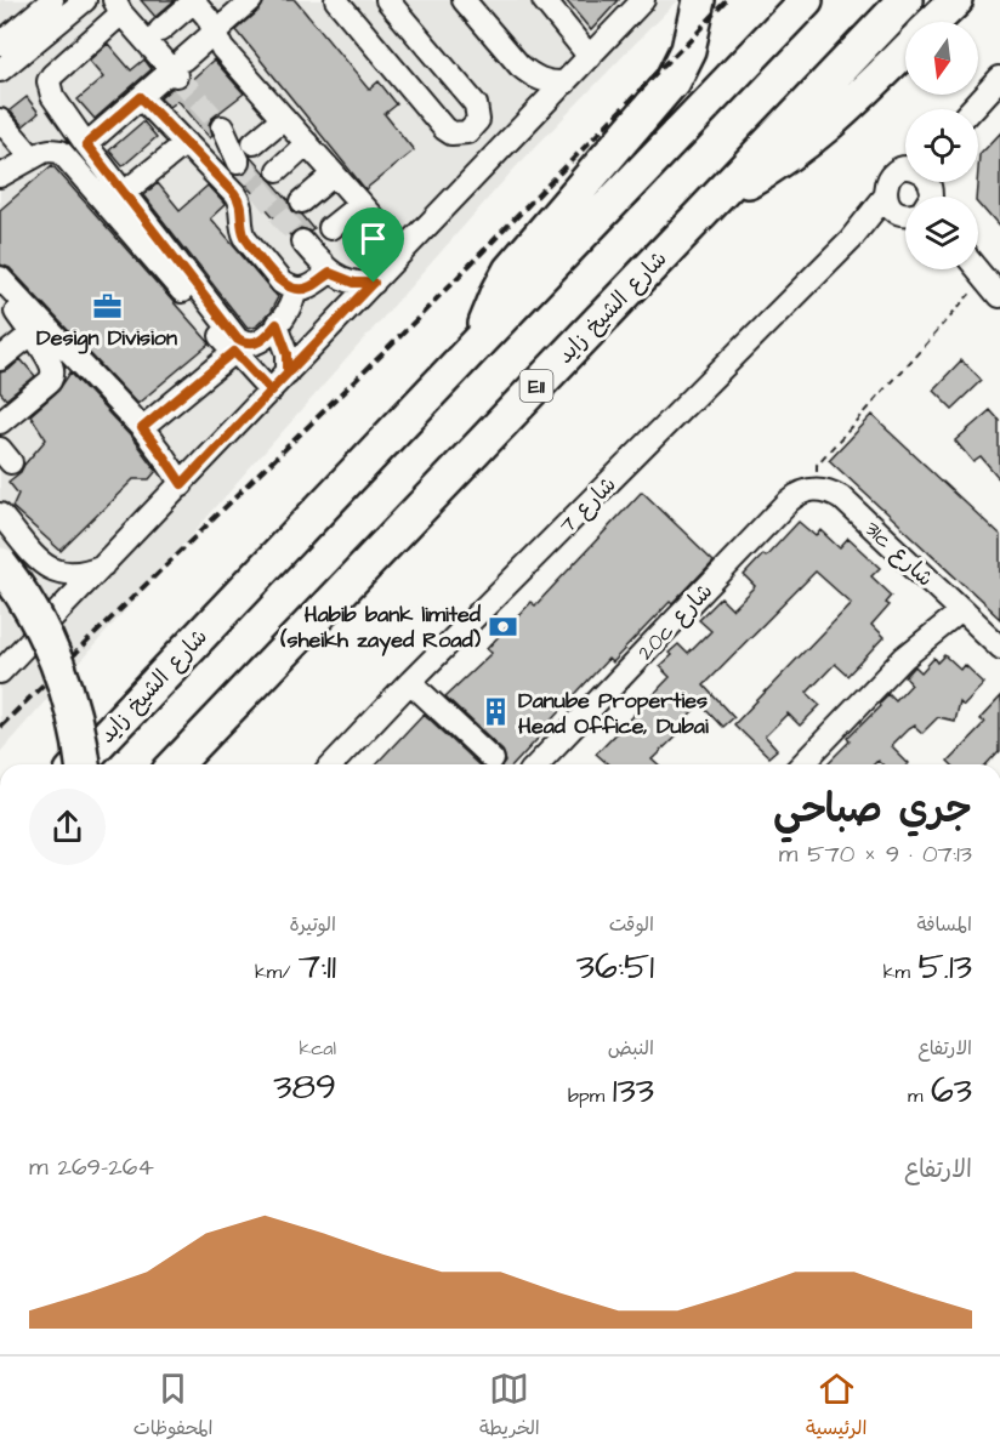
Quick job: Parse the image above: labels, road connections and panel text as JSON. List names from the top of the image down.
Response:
{
  "streets": {
    "highway": ["شارع الشيخ زايد", "E11"],
    "street": ["شارع 7", "31c شارع", "20c شارع"]
  },
  "crossings": [
    ["31c شارع", "20c شارع"]
  ],
  "places": {
    "office": ["Design Division"],
    "bank": ["Habib bank limited (sheikh zayed Road)"],
    "building": ["Danube Properties Head Office, Dubai"]
  },
  "north": "bottom",
  "page": {
    "heading": ["جري صباحي", "07:13 · 9 × 570 m"],
    "stats": [
      ["المسافة", "5.13 km"],
      ["الوقت", "36:51"],
      ["الوتيرة", "7:11 /km"],
      ["الارتفاع", "63 m"],
      ["النبض", "133 bpm"],
      ["kcal", "389"]
    ],
    "chart": ["الارتفاع", "264–269 m"],
    "tabs": ["الرئيسية", "الخريطة", "المحفوظات"]
  }
}
